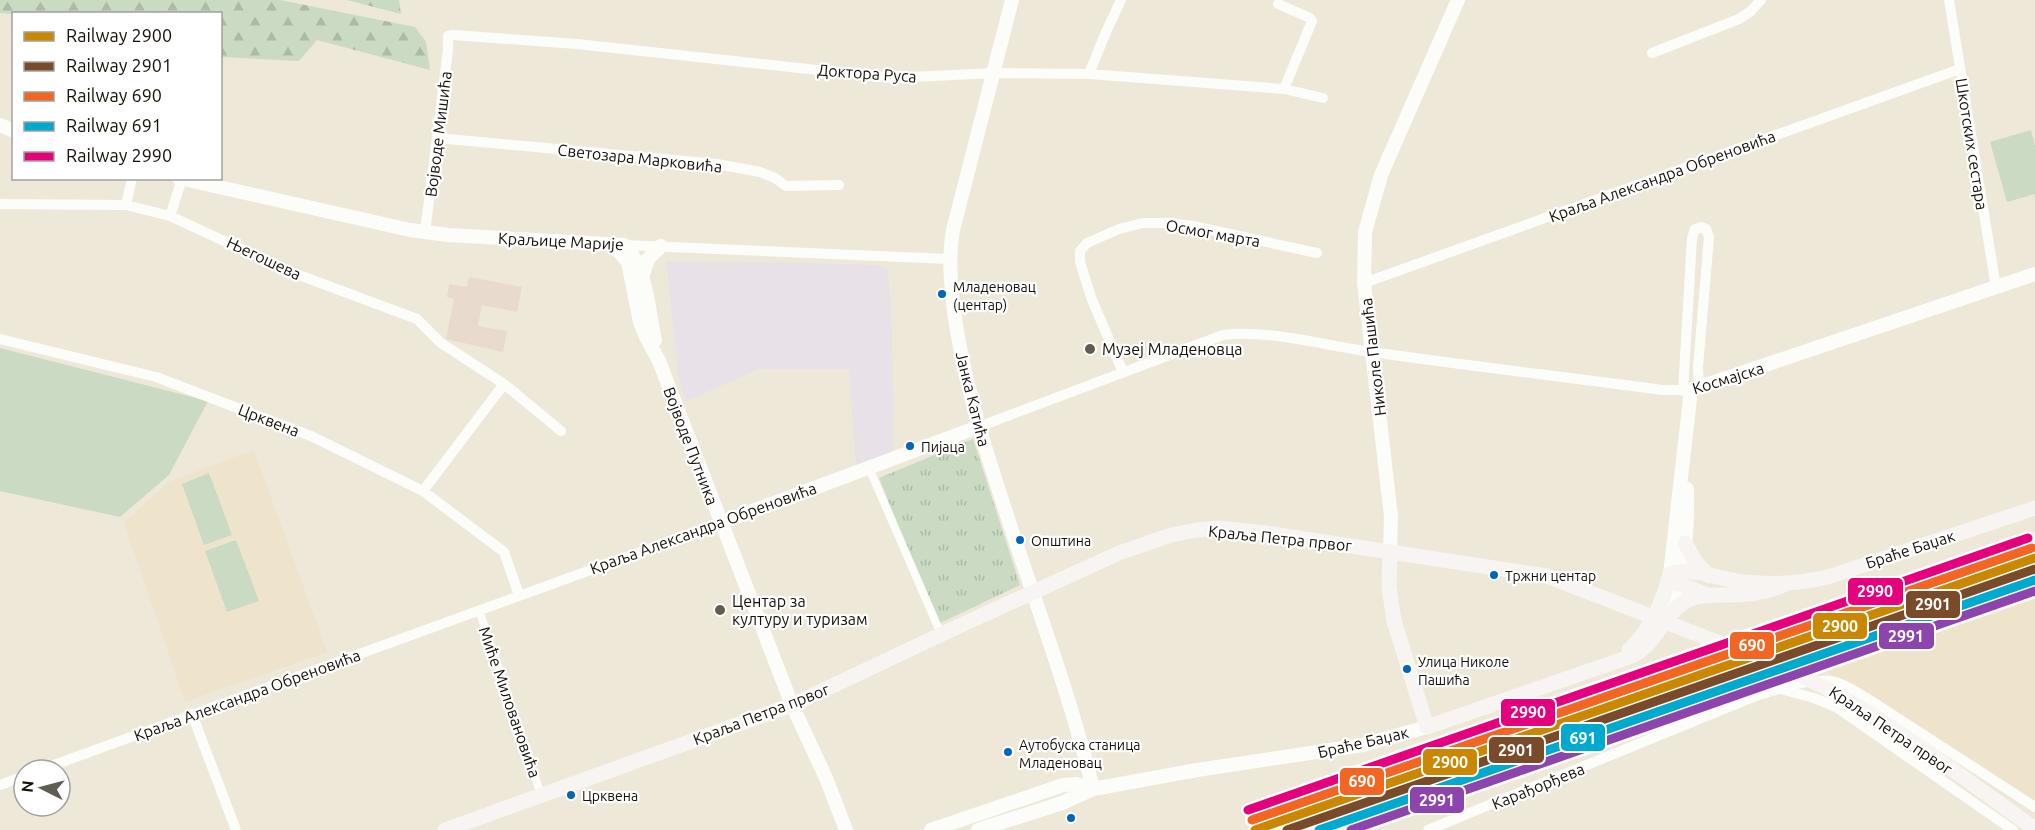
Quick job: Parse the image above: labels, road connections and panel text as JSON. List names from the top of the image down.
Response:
{
  "streets": {
    "main road": ["Николе Пашића", "Краља Петра првог", "Браће Баџак"],
    "street": [
      "Доктора Руса",
      "Војводе Мишића",
      "Шкотских сестара",
      "Светозара Марковића",
      "Краља Александра Обреновића",
      "Осмог марта",
      "Краљице Марије",
      "Његошева",
      "Космајска",
      "Јанка Катића",
      "Црквена",
      "Војводе Путника",
      "Миће Миловановића",
      "Карађорђева"
    ]
  },
  "crossings": [
    ["Доктора Руса", "Војводе Мишића"],
    ["Доктора Руса", "Јанка Катића"],
    ["Војводе Мишића", "Светозара Марковића"],
    ["Војводе Мишића", "Краљице Марије"],
    ["Шкотских сестара", "Краља Александра Обреновића"],
    ["Шкотских сестара", "Космајска"],
    ["Краља Александра Обреновића", "Осмог марта"],
    ["Краља Александра Обреновића", "Николе Пашића"],
    ["Краља Александра Обреновића", "Космајска"],
    ["Краља Александра Обреновића", "Јанка Катића"],
    ["Краља Александра Обреновића", "Црквена"],
    ["Краља Александра Обреновића", "Војводе Путника"],
    ["Краља Александра Обреновића", "Миће Миловановића"],
    ["Краљице Марије", "Јанка Катића"],
    ["Краљице Марије", "Војводе Путника"],
    ["Николе Пашића", "Космајска"],
    ["Николе Пашића", "Краља Петра првог"],
    ["Николе Пашића", "Браће Баџак"],
    ["Јанка Катића", "Краља Петра првог"],
    ["Јанка Катића", "Браће Баџак"],
    ["Војводе Путника", "Краља Петра првог"],
    ["Краља Петра првог", "Миће Миловановића"]
  ],
  "places": [
    "Младеновац (центар)",
    "Музеј Младеновца",
    "Пијаца",
    "Општина",
    "Тржни центар",
    "Центар за културу и туризам",
    "Улица Николе Пашића",
    "Аутобуска станица Младеновац",
    "Црквена"
  ],
  "lines": [
    "rail line 2990",
    "rail line 690",
    "rail line 2900",
    "rail line 2901",
    "rail line 691",
    "transit line 2991"
  ],
  "legend": [
    "Railway 2900",
    "Railway 2901",
    "Railway 690",
    "Railway 691",
    "Railway 2990"
  ],
  "north": "left"
}
